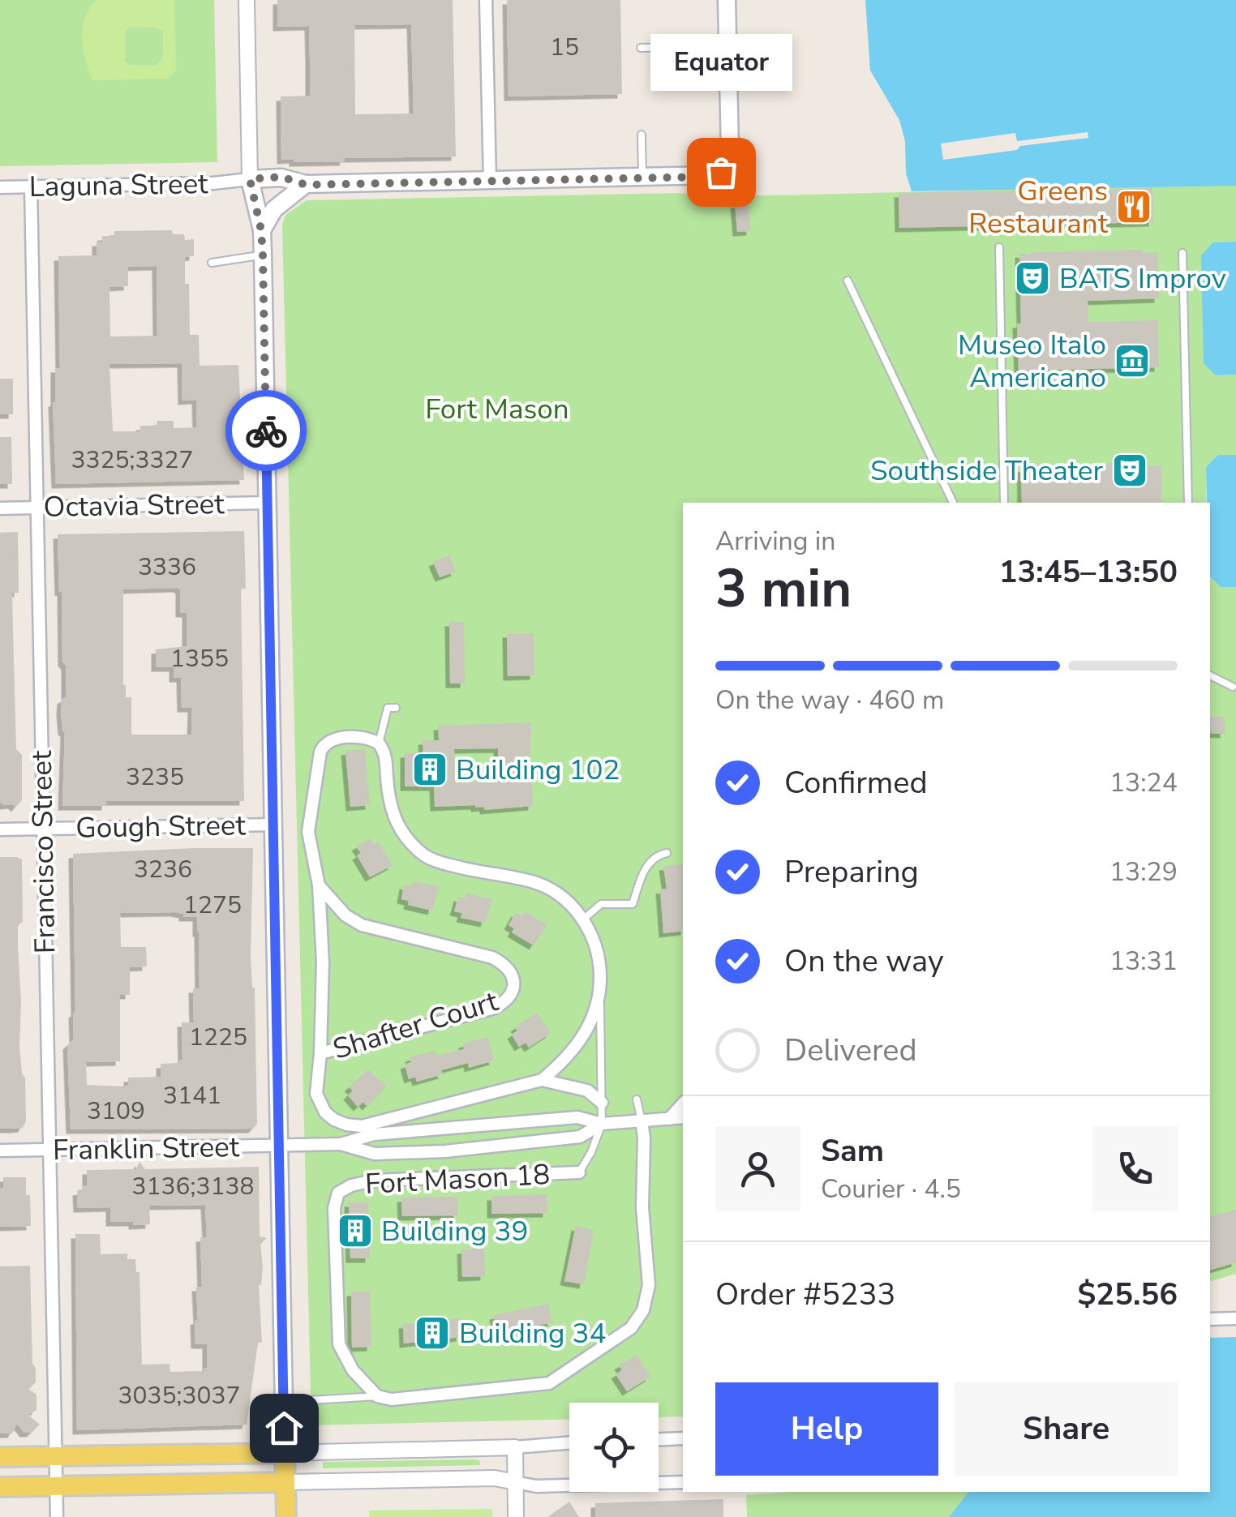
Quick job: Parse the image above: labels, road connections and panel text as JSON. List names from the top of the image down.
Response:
{
  "streets": {
    "main road": ["Laguna Street"],
    "street": [
      "Octavia Street",
      "Gough Street",
      "Francisco Street",
      "Shafter Court",
      "Franklin Street",
      "Fort Mason 18"
    ]
  },
  "crossings": [
    ["Laguna Street", "Francisco Street"],
    ["Octavia Street", "Francisco Street"],
    ["Gough Street", "Francisco Street"],
    ["Francisco Street", "Franklin Street"]
  ],
  "parks": ["Fort Mason"],
  "places": {
    "other": ["Equator"],
    "restaurant": ["Greens Restaurant"],
    "theatre": ["BATS Improv", "Southside Theater"],
    "museum": ["Museo Italo Americano"],
    "building": ["Building 102", "Building 39", "Building 34"]
  },
  "house_numbers": [
    "15",
    "3325;3327",
    "3336",
    "1355",
    "3235",
    "3236",
    "1275",
    "1225",
    "3141",
    "3109",
    "3136;3138",
    "3035;3037"
  ],
  "page": {
    "bubble": "Equator",
    "heading": ["3 min", "Arriving in", "13:45–13:50"],
    "panel": [
      "Sam",
      "Courier · 4.5",
      "Order #5233",
      "$25.56"
    ],
    "bar": "On the way · 460 m",
    "list": [
      ["Confirmed", "13:24"],
      ["Preparing", "13:29"],
      ["On the way", "13:31"],
      "Delivered"
    ],
    "buttons": ["Help", "Share"]
  }
}
